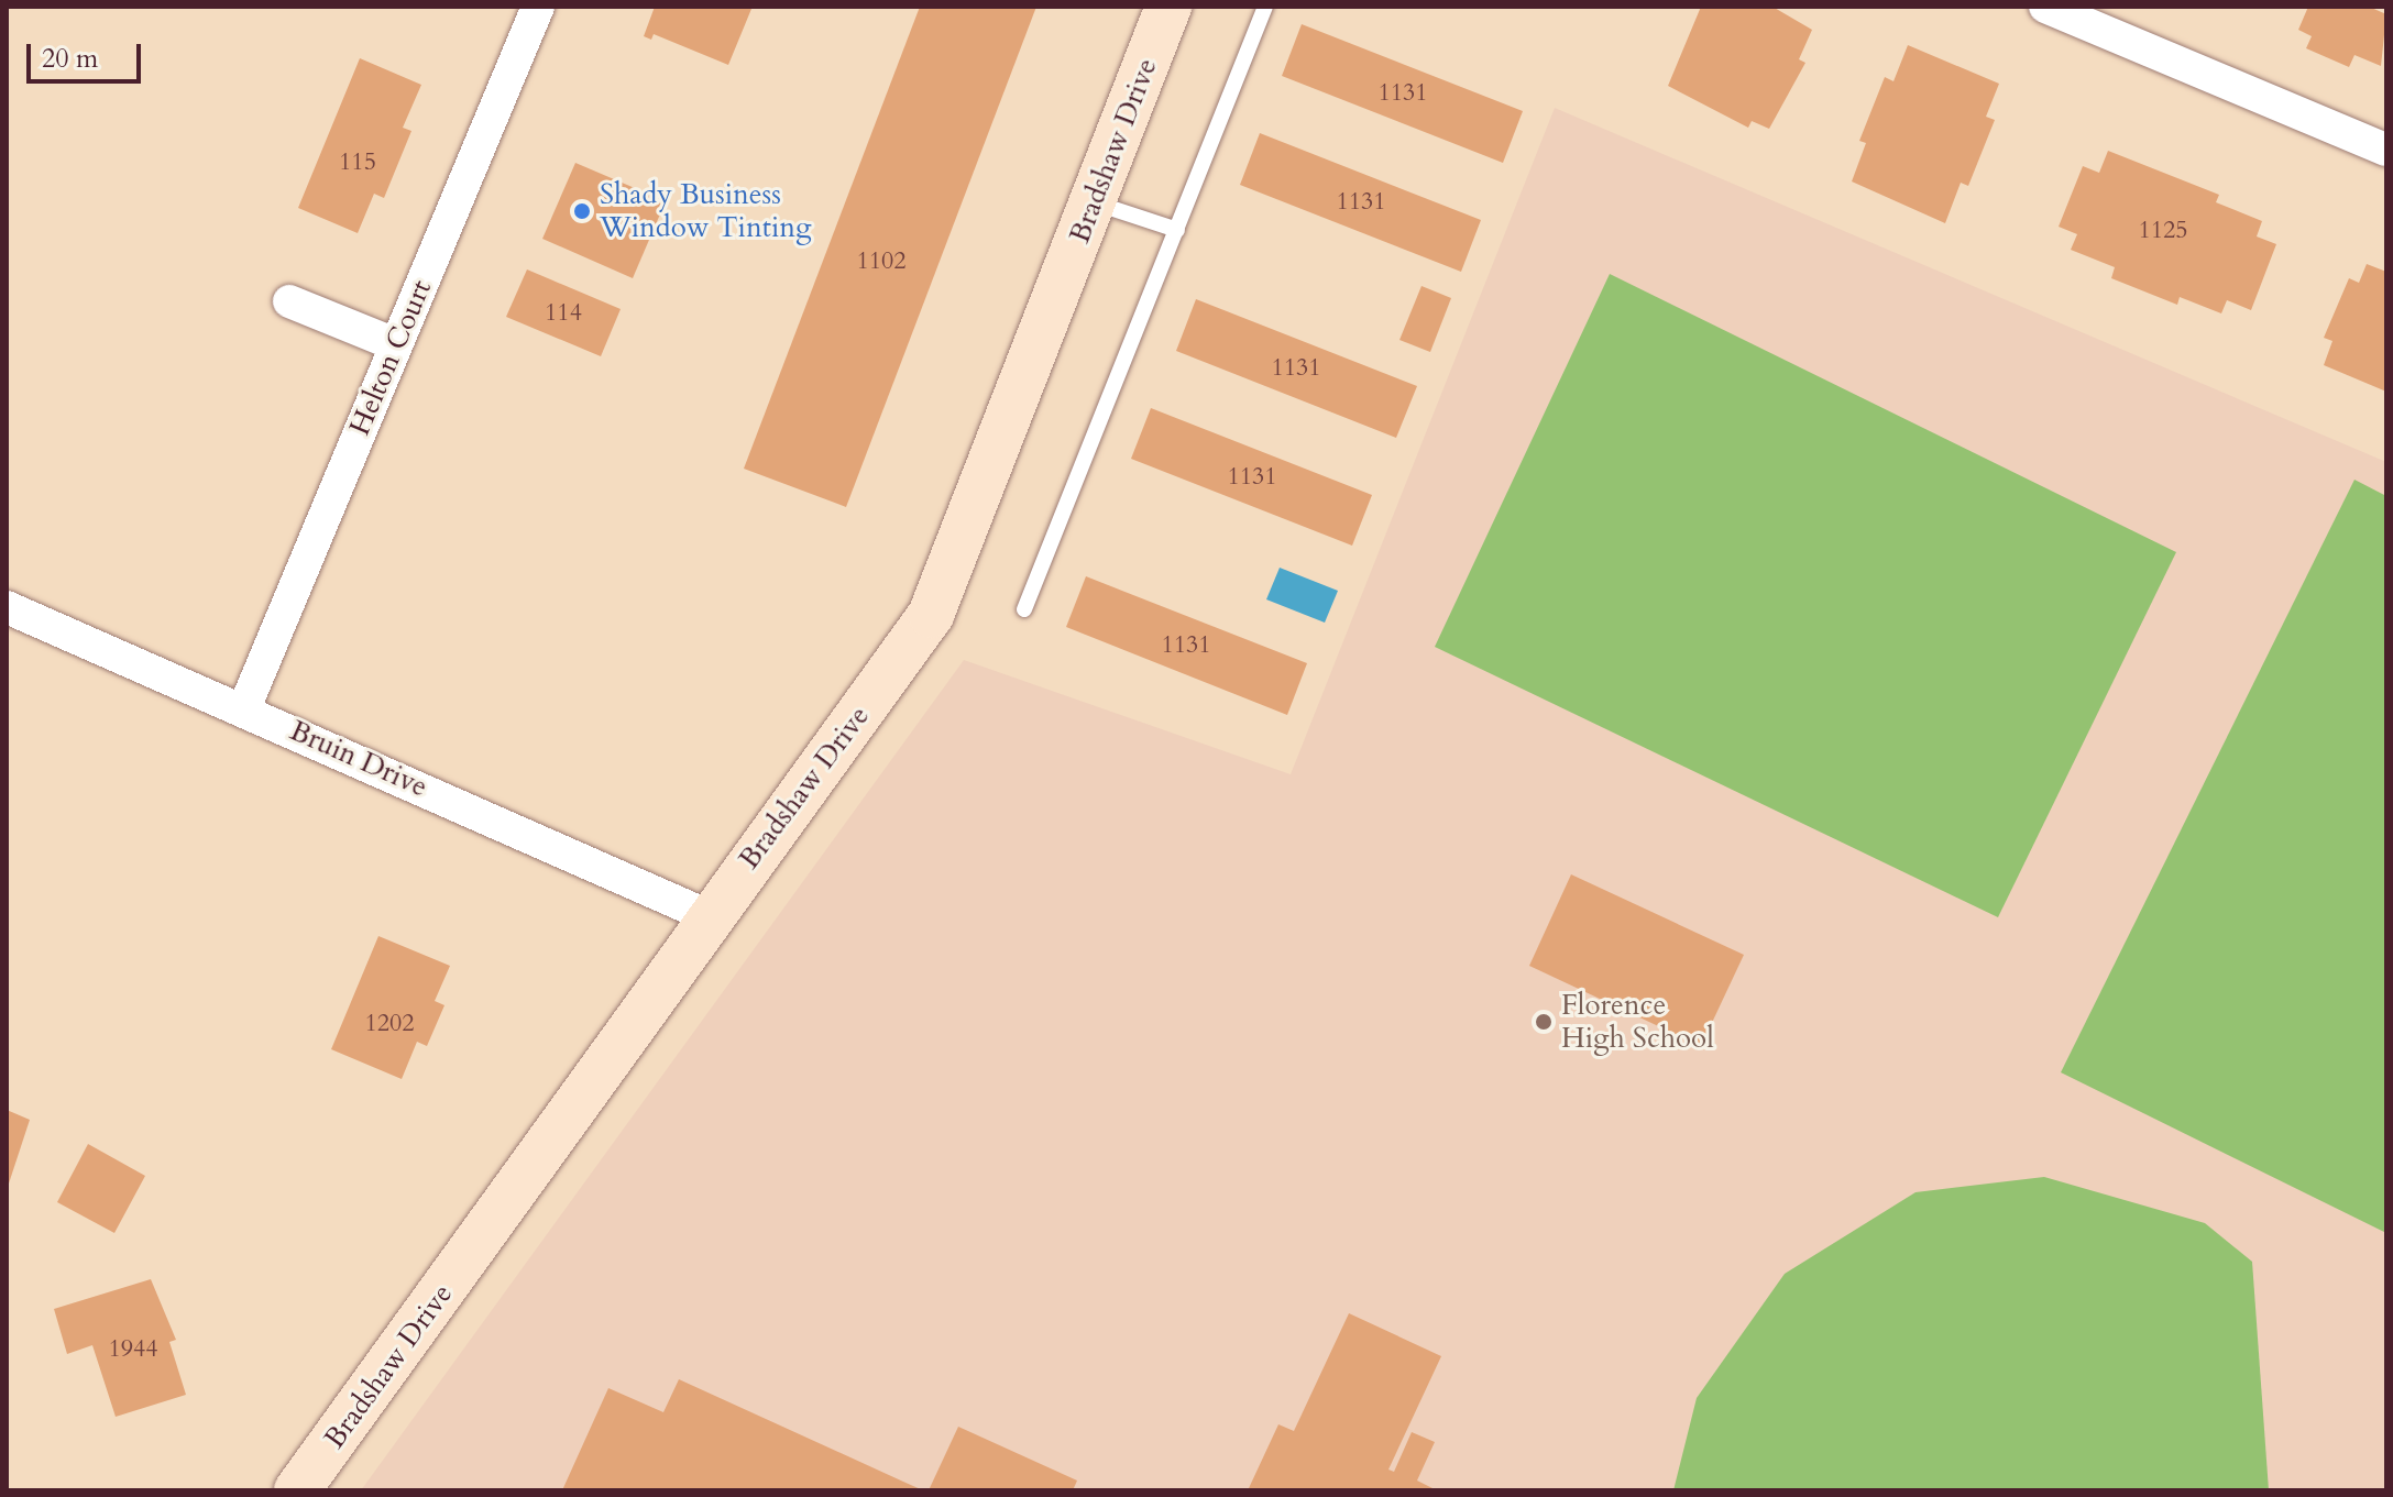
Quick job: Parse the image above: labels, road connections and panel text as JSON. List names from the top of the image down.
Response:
{
  "streets": {
    "street": ["Bradshaw Drive", "Helton Court", "Bruin Drive"]
  },
  "crossings": [
    ["Bradshaw Drive", "Bruin Drive"],
    ["Helton Court", "Bruin Drive"]
  ],
  "places": ["Shady Business Window Tinting", "Florence High School"],
  "house_numbers": [
    "1131",
    "115",
    "1131",
    "1125",
    "1102",
    "114",
    "1131",
    "1131",
    "1131",
    "1202",
    "1944"
  ],
  "scale_bar": "20 m"
}
